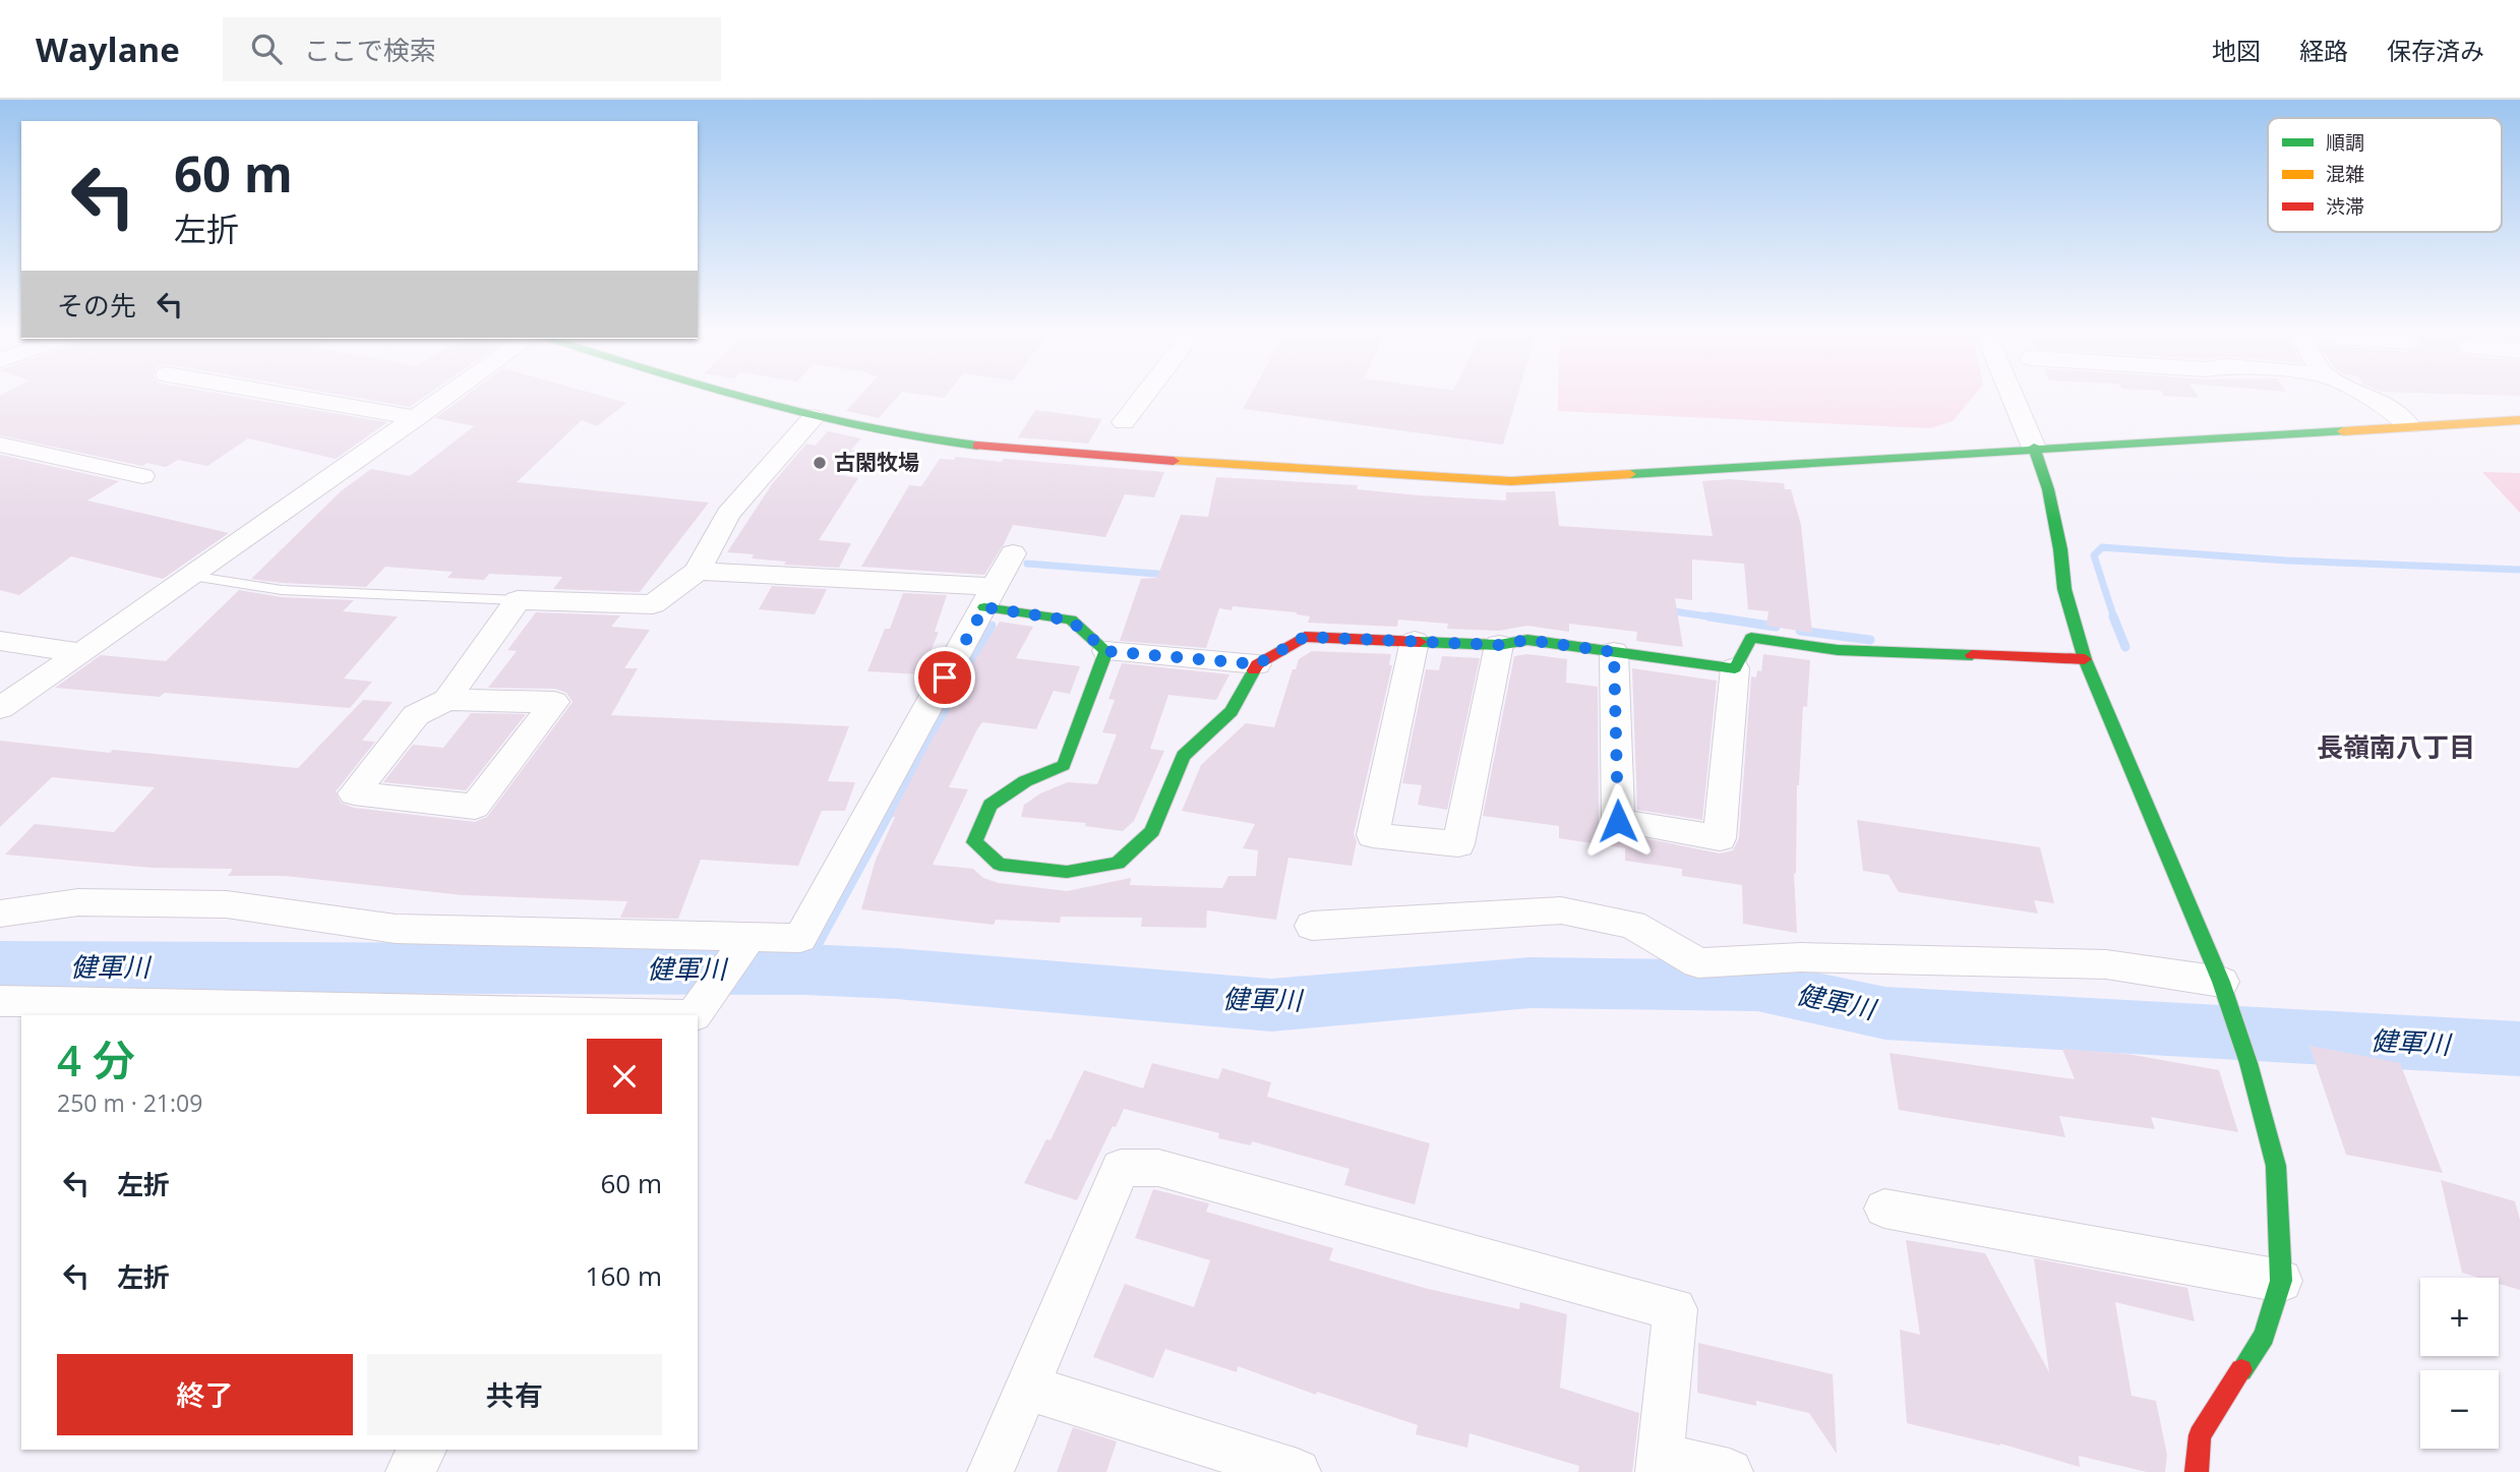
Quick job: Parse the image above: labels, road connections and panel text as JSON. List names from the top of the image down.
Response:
{
  "districts": ["長嶺南八丁目"],
  "water": ["健軍川"],
  "places": ["古閑牧場"],
  "legend": ["順調", "混雑", "渋滞"],
  "page": {
    "header": "Waylane",
    "search": "ここで検索",
    "nav": ["地図", "経路", "保存済み"],
    "turn": ["60 m", "左折"],
    "then": "その先",
    "heading": ["4 分", "250 m · 21:09"],
    "list": [
      {
        "name": "左折",
        "value": "60 m"
      },
      {
        "name": "左折",
        "value": "160 m"
      }
    ],
    "map_buttons": ["+", "−"],
    "buttons": ["終了", "共有"]
  }
}
